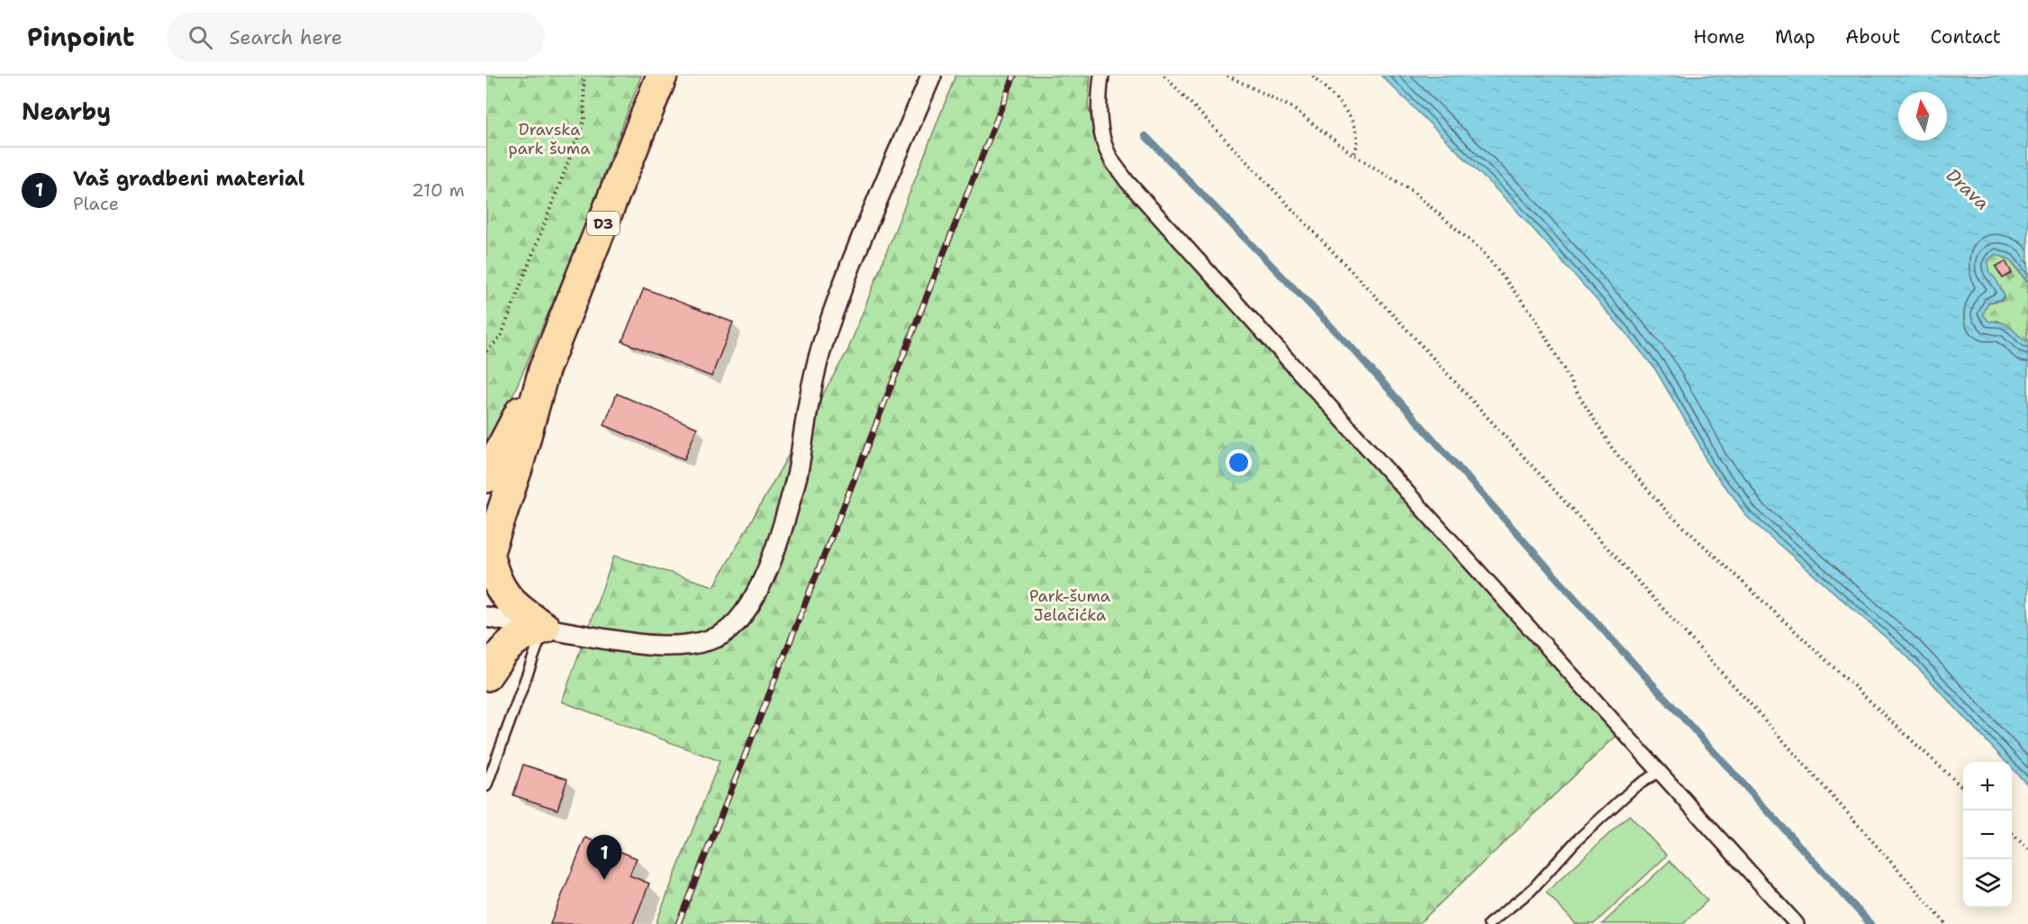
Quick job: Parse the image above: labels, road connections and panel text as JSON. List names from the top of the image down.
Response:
{
  "streets": {
    "main road": ["D3"]
  },
  "water": ["Drava"],
  "parks": ["Dravska park šuma", "Park-šuma Jelačićka"],
  "north": "top",
  "page": {
    "header": "Pinpoint",
    "search": "Search here",
    "nav": [
      "Home",
      "Map",
      "About",
      "Contact"
    ],
    "heading": "Nearby",
    "list": [
      {
        "mark": "1",
        "name": "Vaš gradbeni material",
        "note": "Place",
        "value": "210 m"
      }
    ],
    "map_buttons": ["+", "−"],
    "pins": "1"
  }
}
